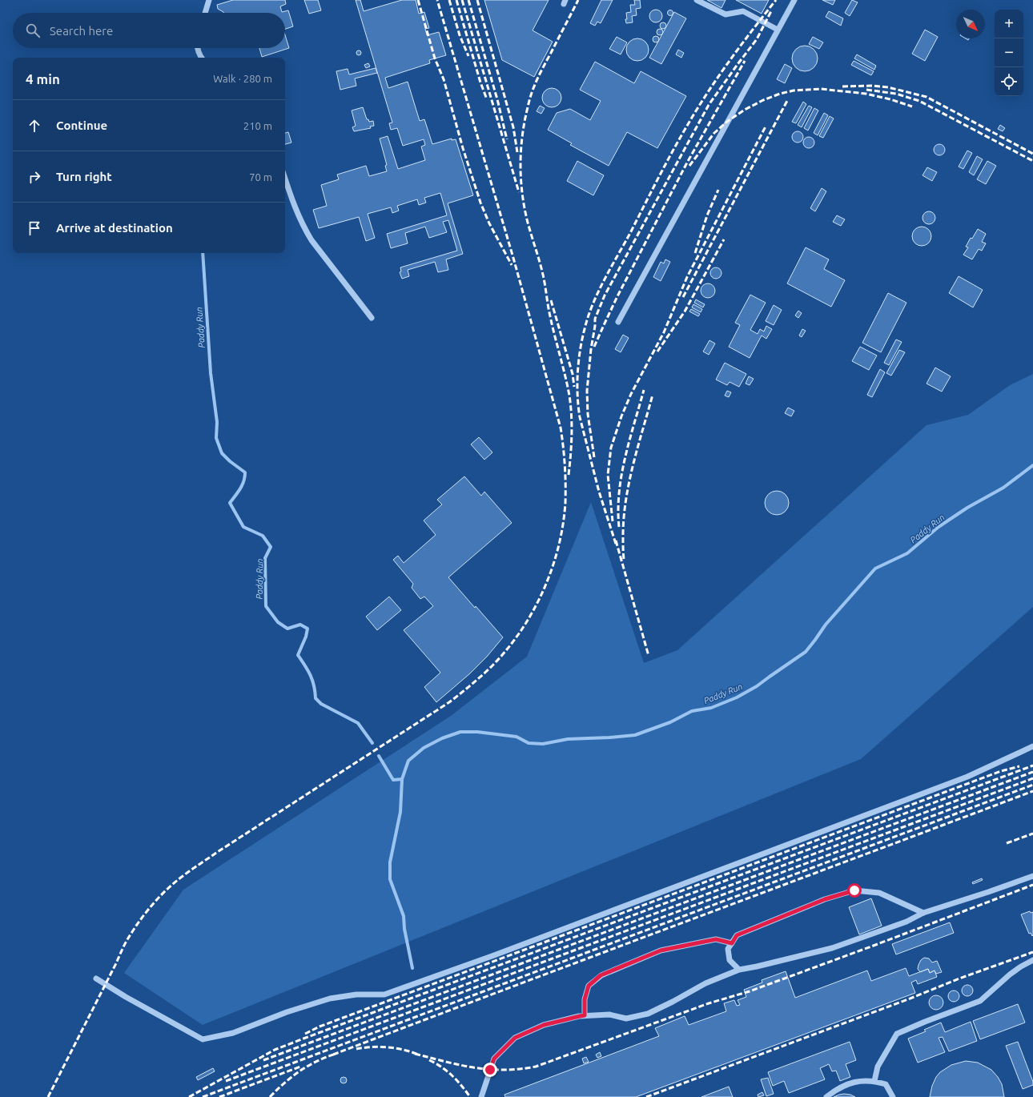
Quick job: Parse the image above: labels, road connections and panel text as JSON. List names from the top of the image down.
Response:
{
  "water": ["Paddy Run"],
  "north": "bottom right",
  "page": {
    "map_buttons": ["+", "−"],
    "search": "Search here",
    "heading": ["4 min", "Walk · 280 m"],
    "list": [
      ["Continue", "210 m"],
      ["Turn right", "70 m"],
      "Arrive at destination"
    ]
  }
}
